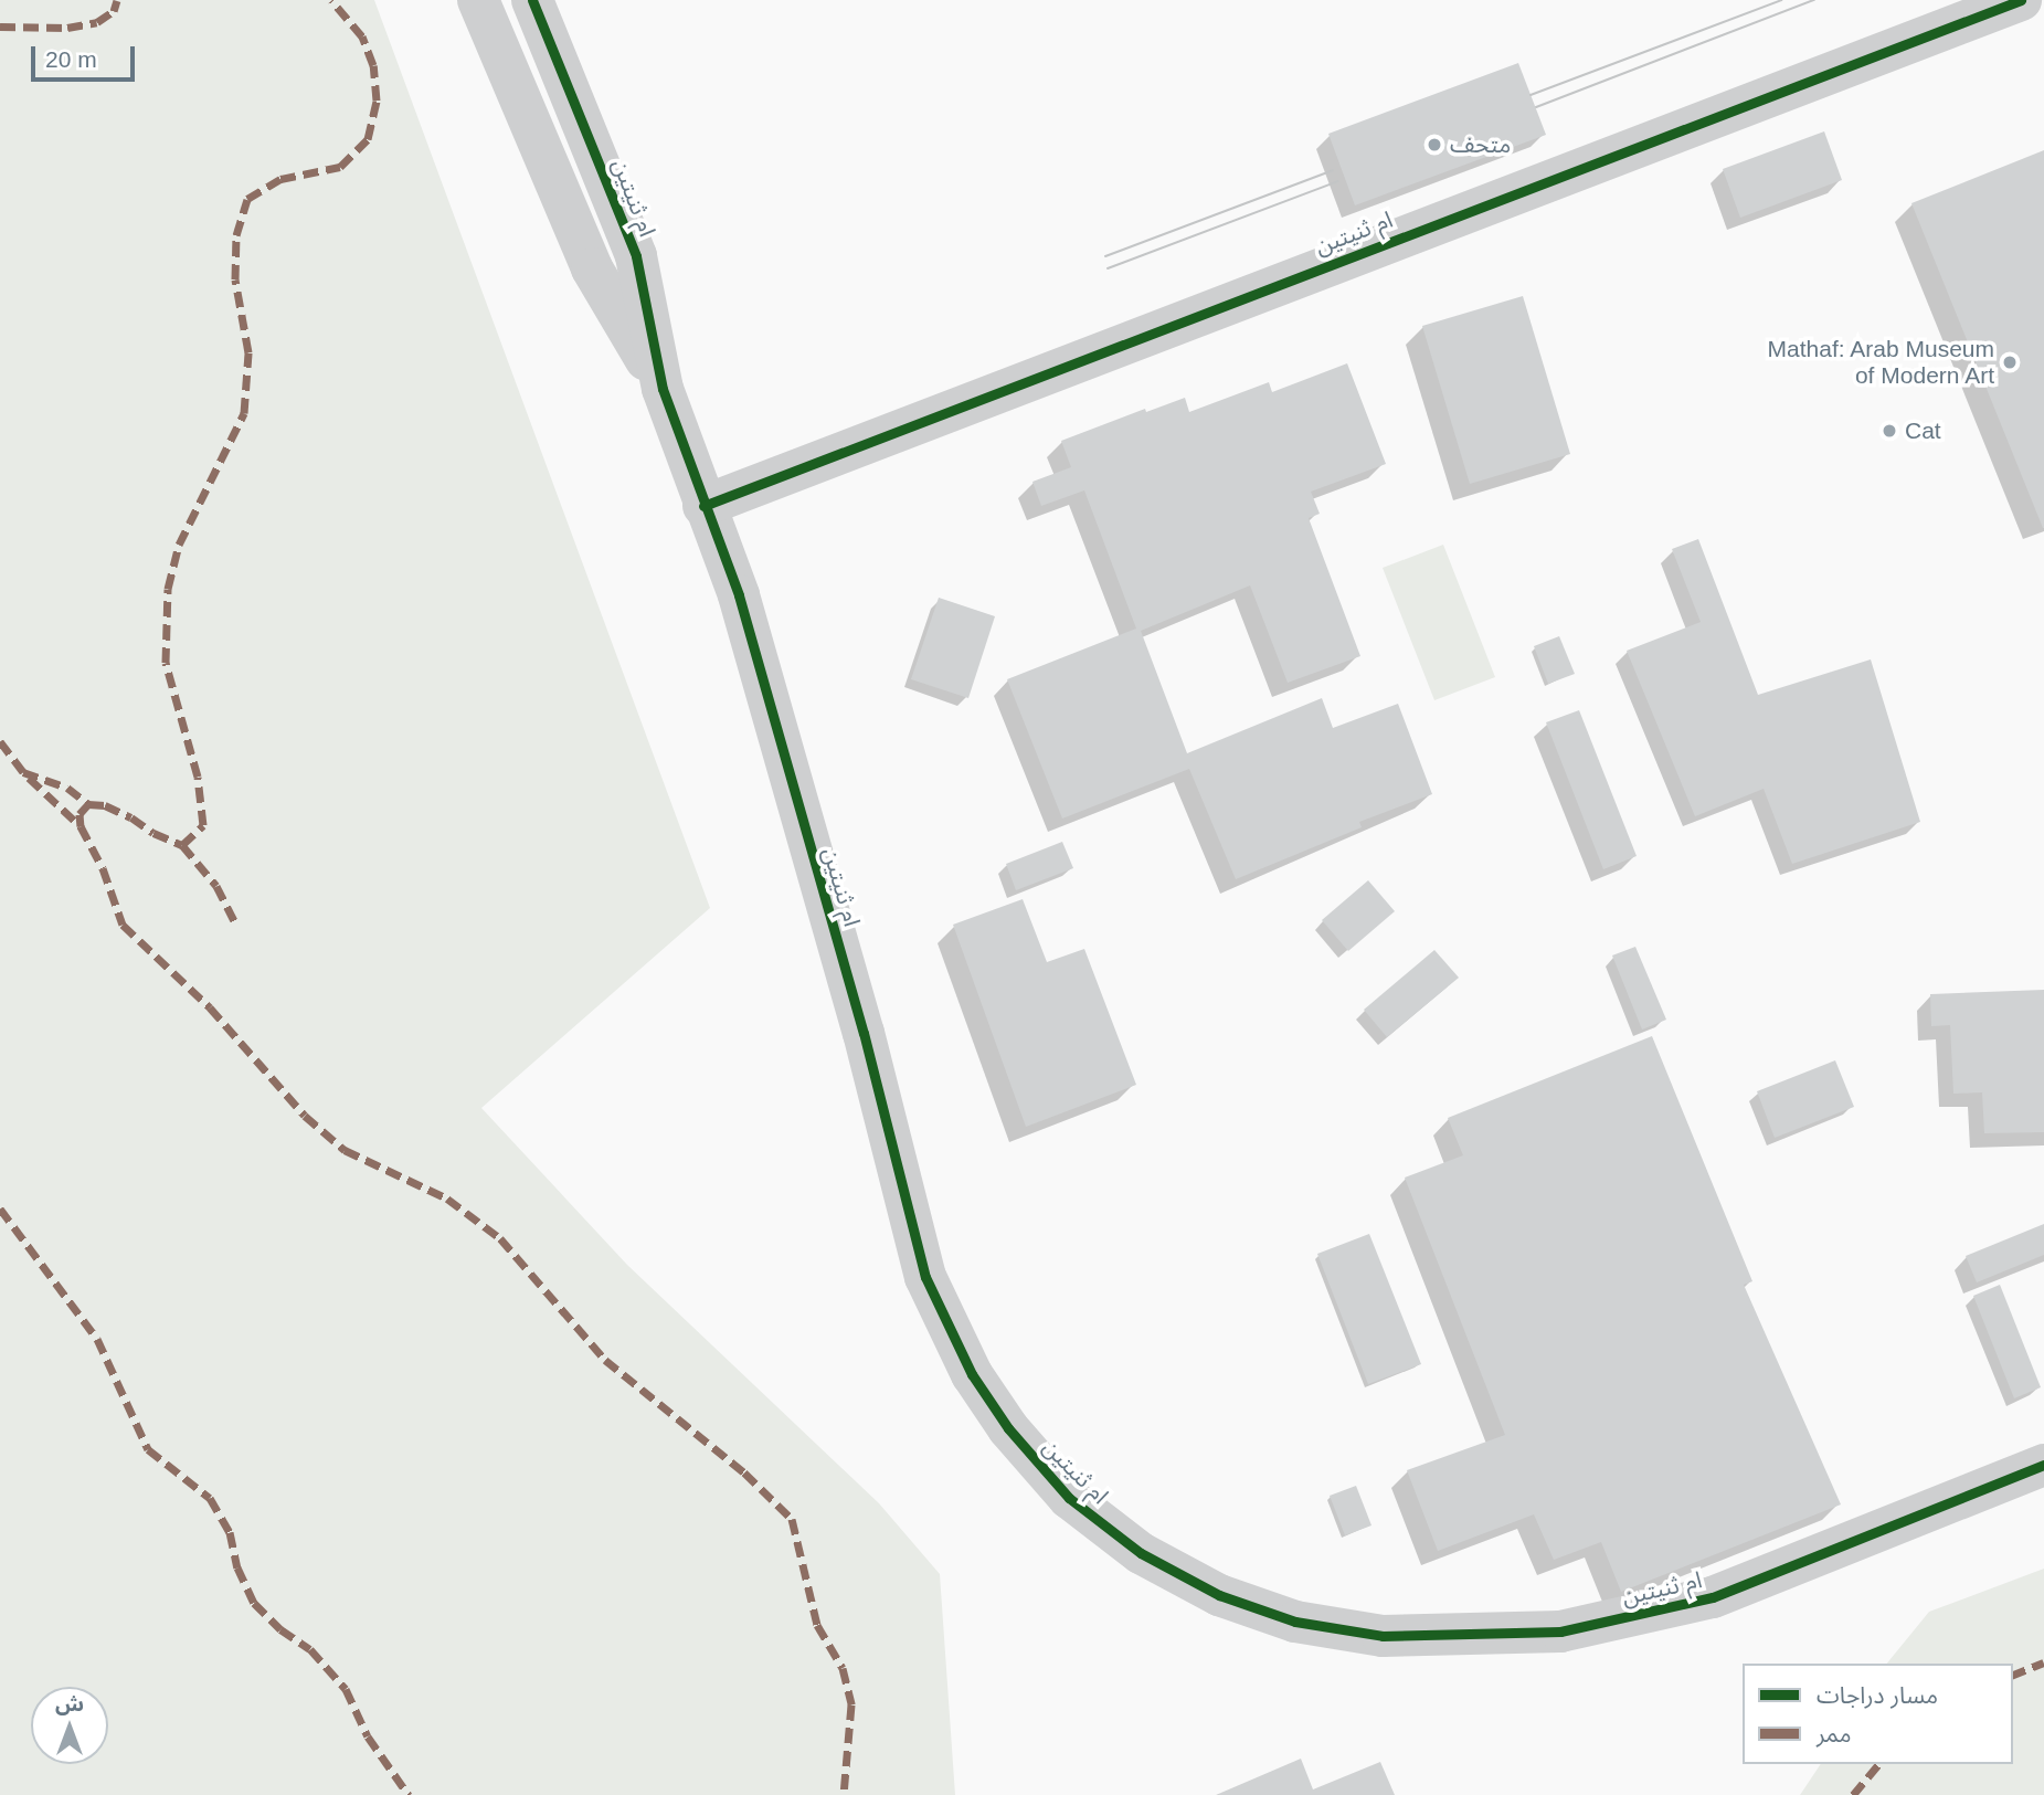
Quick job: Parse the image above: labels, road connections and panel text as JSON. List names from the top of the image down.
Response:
{
  "streets": {
    "street": ["ام ثنيتين"]
  },
  "places": ["متحف", "Mathaf: Arab Museum of Modern Art", "Cat"],
  "legend": ["مسار دراجات", "ممر"],
  "scale_bar": "20 m",
  "north": "top"
}
